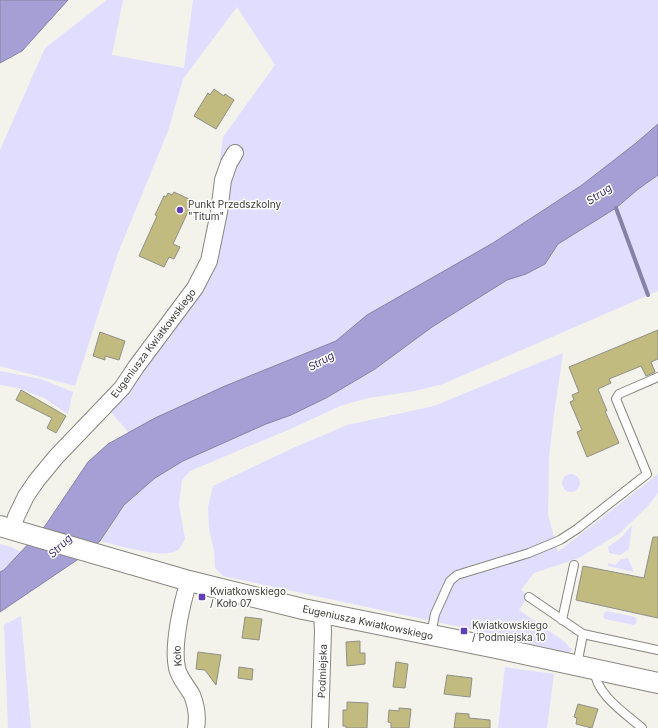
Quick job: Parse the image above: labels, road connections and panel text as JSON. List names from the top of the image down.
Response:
{
  "streets": {
    "street": ["Eugeniusza Kwiatkowskiego", "Koło", "Podmiejska"]
  },
  "crossings": [
    ["Eugeniusza Kwiatkowskiego", "Koło"],
    ["Eugeniusza Kwiatkowskiego", "Podmiejska"]
  ],
  "water": ["Strug"],
  "places": {
    "other": ["Punkt Przedszkolny \"Titum\""],
    "transit": ["Kwiatkowskiego / Koło 07", "Kwiatkowskiego / Podmiejska 10"]
  }
}
